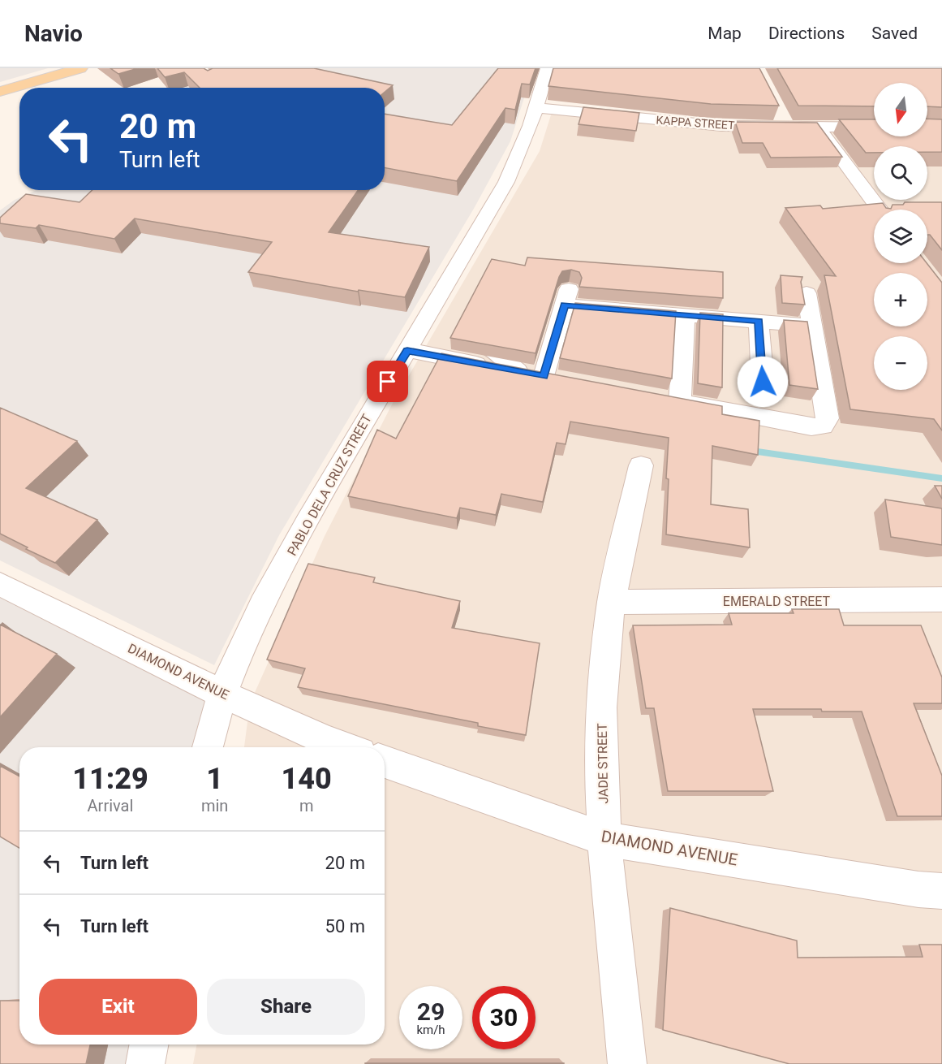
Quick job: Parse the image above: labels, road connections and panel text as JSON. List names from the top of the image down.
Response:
{
  "streets": {
    "street": [
      "KAPPA STREET",
      "PABLO DELA CRUZ STREET",
      "EMERALD STREET",
      "DIAMOND AVENUE",
      "JADE STREET"
    ]
  },
  "crossings": [
    ["KAPPA STREET", "PABLO DELA CRUZ STREET"],
    ["PABLO DELA CRUZ STREET", "DIAMOND AVENUE"],
    ["EMERALD STREET", "JADE STREET"],
    ["DIAMOND AVENUE", "JADE STREET"]
  ],
  "north": "bottom",
  "page": {
    "header": "Navio",
    "nav": ["Map", "Directions", "Saved"],
    "map_buttons": ["+", "−"],
    "turn": ["20 m", "Turn left"],
    "eta": [
      "11:29",
      "Arrival",
      "1",
      "min",
      "140",
      "m"
    ],
    "list": [
      {
        "name": "Turn left",
        "value": "20 m"
      },
      {
        "name": "Turn left",
        "value": "50 m"
      }
    ],
    "buttons": ["Exit", "Share"],
    "speed": "29 km/h",
    "limit": "30"
  }
}
